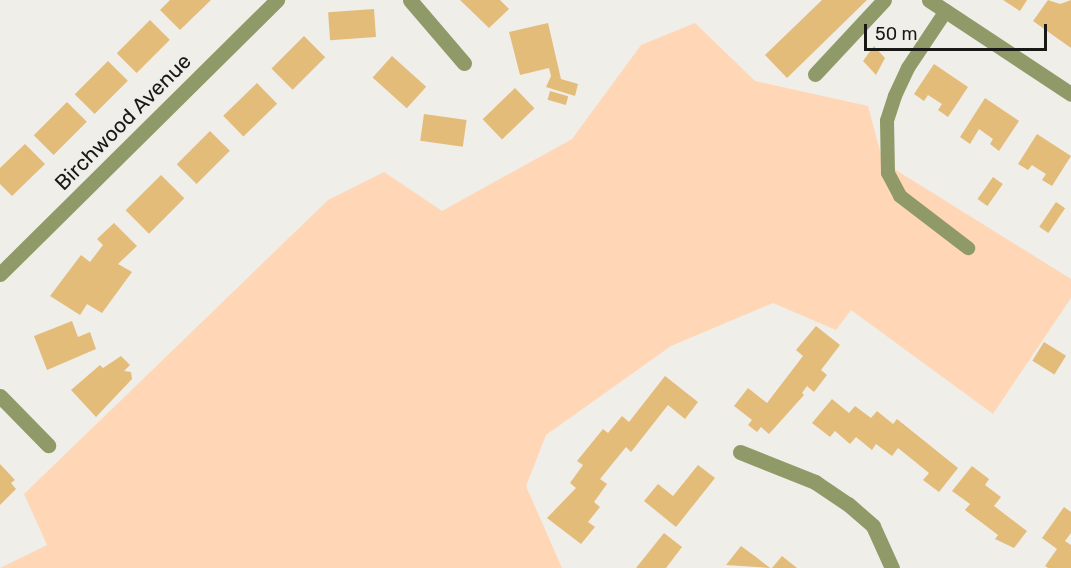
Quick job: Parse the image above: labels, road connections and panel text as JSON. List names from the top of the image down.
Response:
{
  "streets": {
    "street": ["Birchwood Avenue"]
  },
  "scale_bar": "50 m"
}
